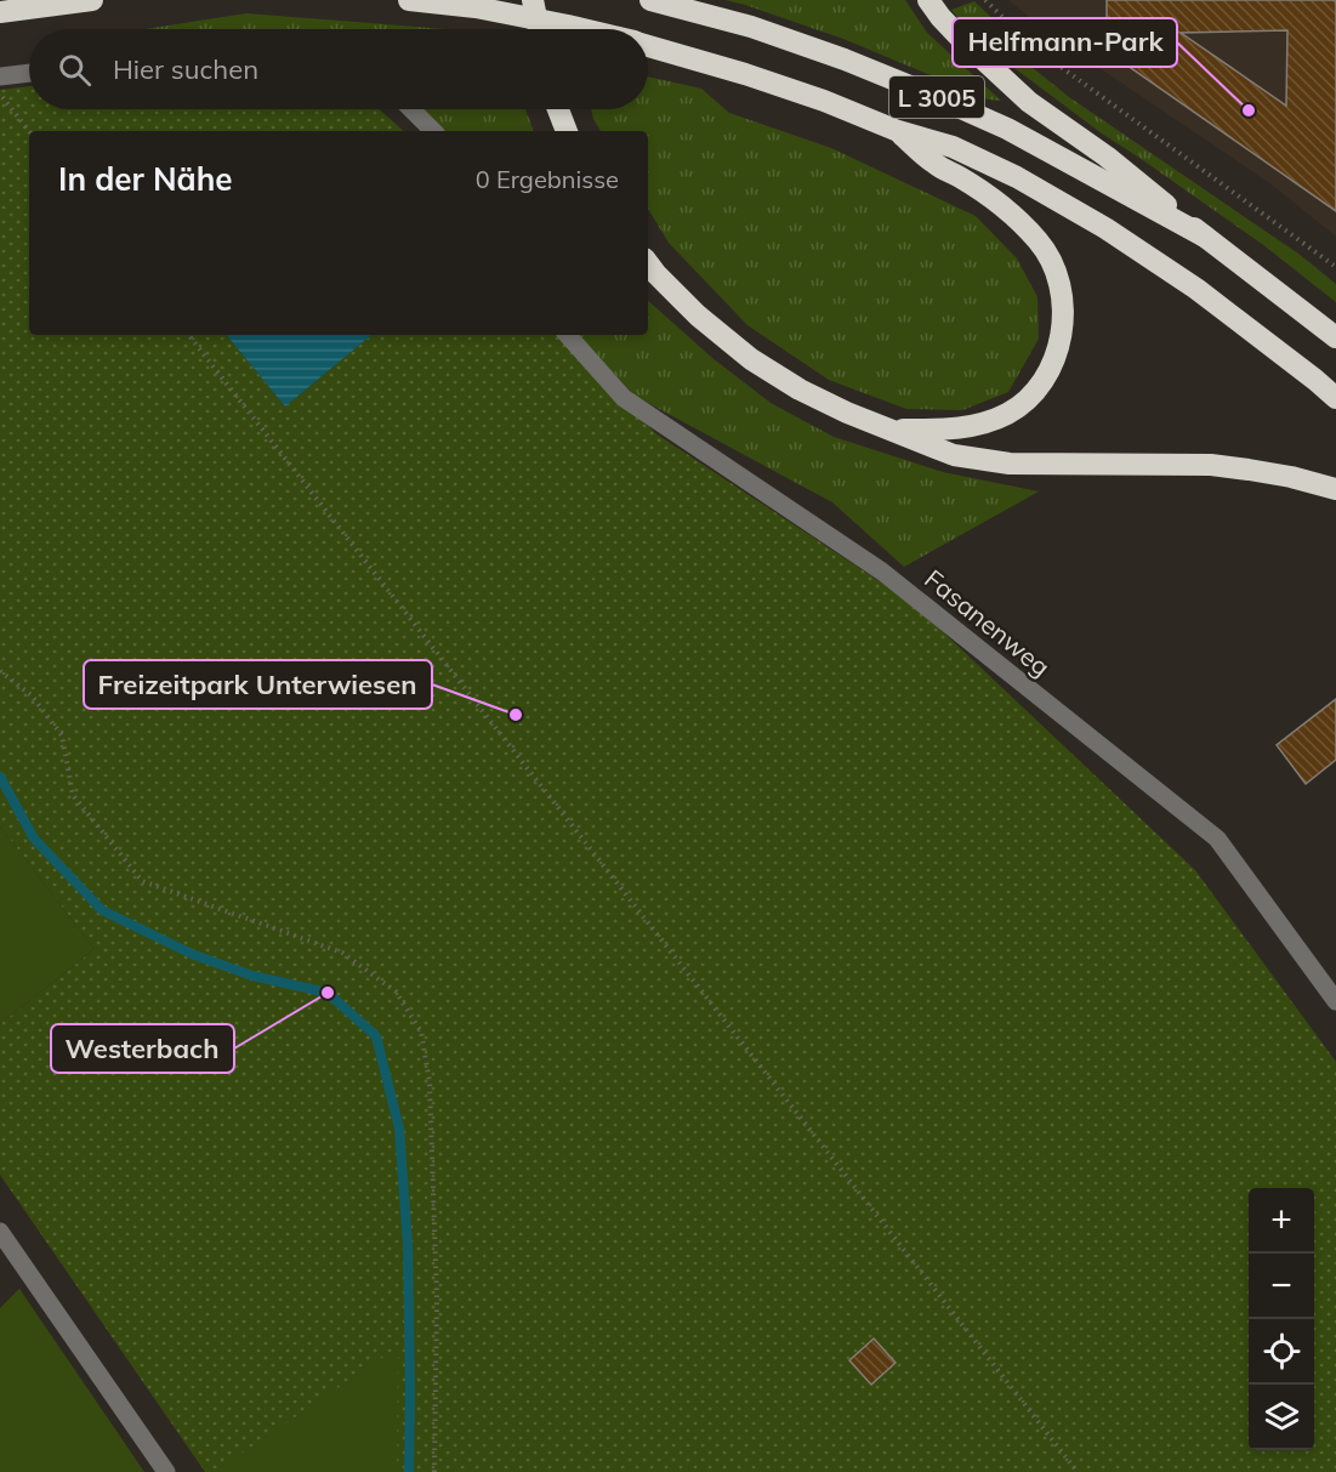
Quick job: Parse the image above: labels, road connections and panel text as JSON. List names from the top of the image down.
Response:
{
  "streets": {
    "highway": ["L 3005"],
    "lane": ["Fasanenweg"]
  },
  "places": ["Helfmann-Park", "Freizeitpark Unterwiesen", "Westerbach"],
  "page": {
    "search": "Hier suchen",
    "heading": ["In der Nähe", "0 Ergebnisse"],
    "map_buttons": ["+", "−"]
  }
}
